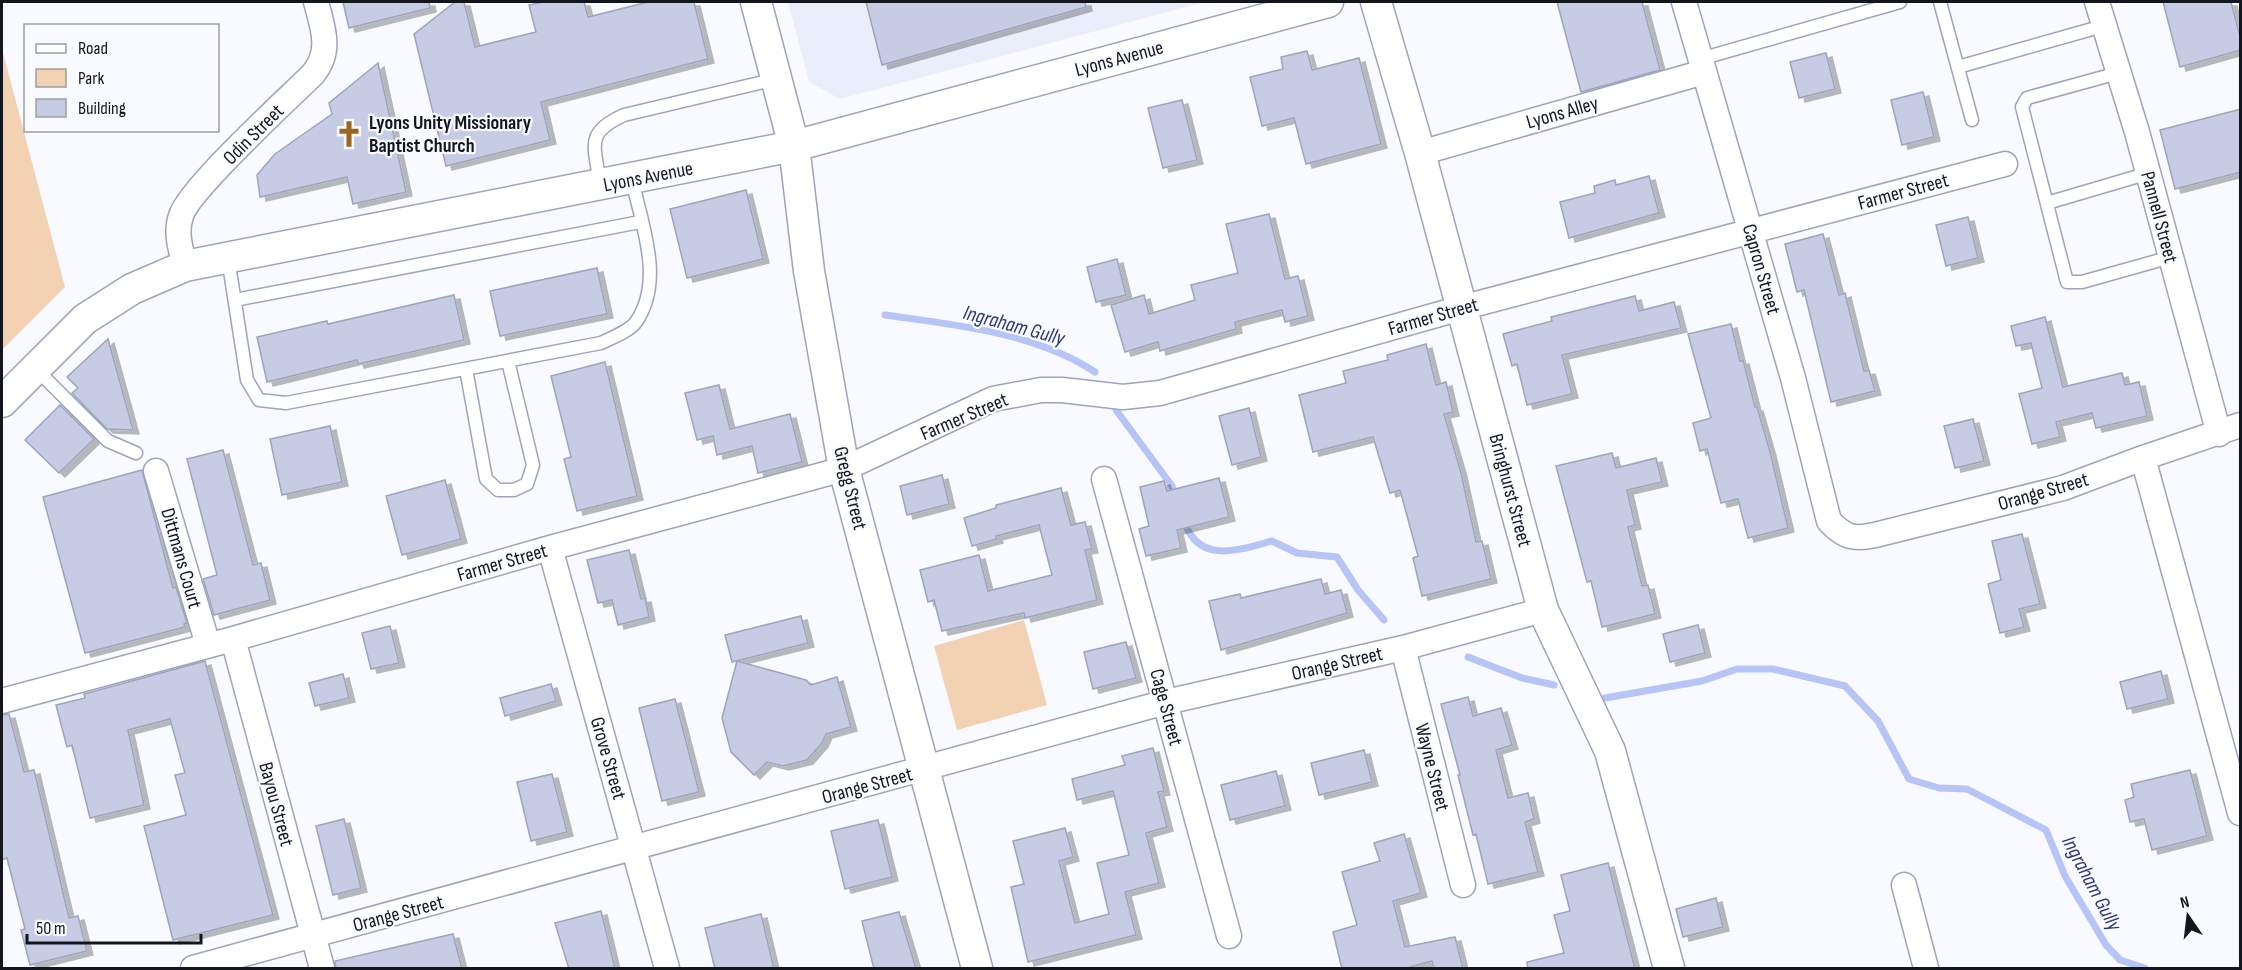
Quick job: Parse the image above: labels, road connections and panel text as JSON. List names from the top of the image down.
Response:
{
  "streets": {
    "street": [
      "Lyons Avenue",
      "Lyons Alley",
      "Odin Street",
      "Farmer Street",
      "Pannell Street",
      "Capron Street",
      "Gregg Street",
      "Bringhurst Street",
      "Orange Street",
      "Dittmans Court",
      "Cage Street",
      "Grove Street",
      "Wayne Street",
      "Bayou Street"
    ]
  },
  "crossings": [
    ["Lyons Avenue", "Odin Street"],
    ["Lyons Avenue", "Gregg Street"],
    ["Lyons Alley", "Capron Street"],
    ["Lyons Alley", "Bringhurst Street"],
    ["Farmer Street", "Capron Street"],
    ["Farmer Street", "Gregg Street"],
    ["Farmer Street", "Bringhurst Street"],
    ["Farmer Street", "Dittmans Court"],
    ["Farmer Street", "Grove Street"],
    ["Farmer Street", "Bayou Street"],
    ["Pannell Street", "Orange Street"],
    ["Capron Street", "Orange Street"],
    ["Gregg Street", "Orange Street"],
    ["Bringhurst Street", "Orange Street"],
    ["Orange Street", "Cage Street"],
    ["Orange Street", "Grove Street"],
    ["Orange Street", "Wayne Street"],
    ["Orange Street", "Bayou Street"]
  ],
  "water": ["Ingraham Gully"],
  "places": {
    "church": ["Lyons Unity Missionary Baptist Church"]
  },
  "legend": ["Road", "Park", "Building"],
  "scale_bar": "50 m",
  "north": "top"
}
